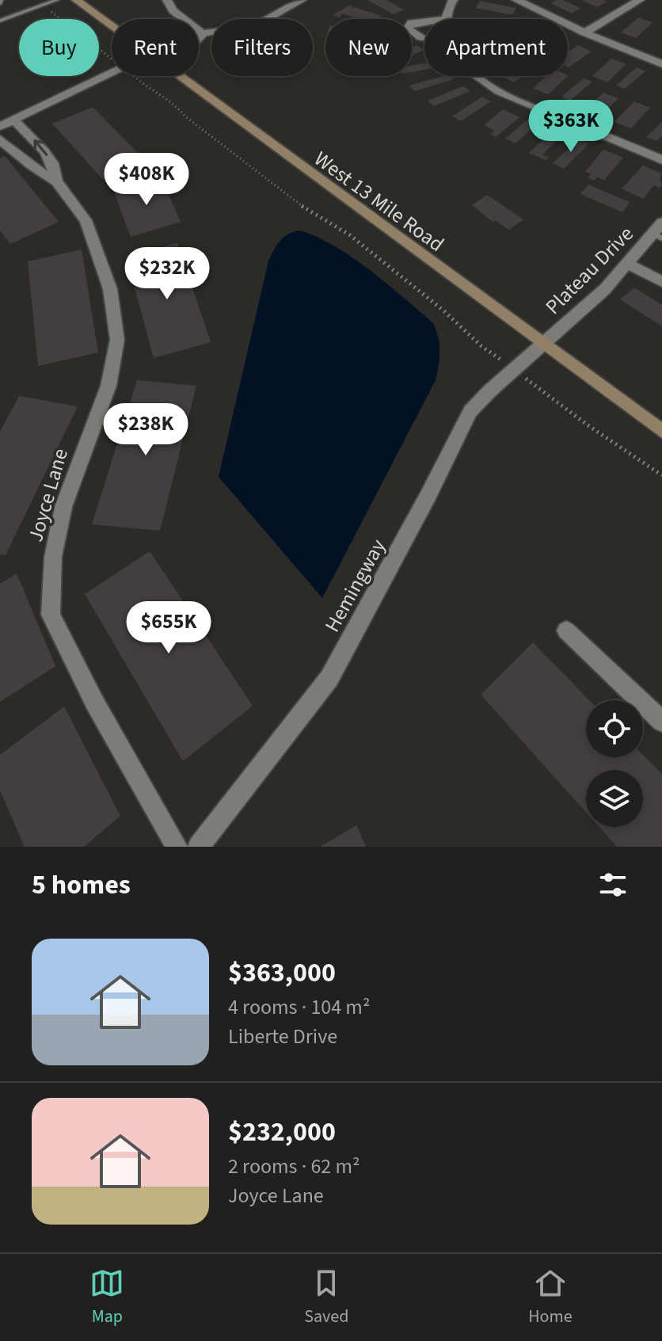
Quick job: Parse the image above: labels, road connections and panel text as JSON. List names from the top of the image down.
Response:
{
  "streets": {
    "street": [
      "West 13 Mile Road",
      "Plateau Drive",
      "Joyce Lane",
      "Hemingway"
    ]
  },
  "crossings": [
    ["West 13 Mile Road", "Plateau Drive"],
    ["West 13 Mile Road", "Hemingway"],
    ["Plateau Drive", "Hemingway"]
  ],
  "page": {
    "chip": [
      "Buy",
      "Rent",
      "Filters",
      "New",
      "Apartment"
    ],
    "price": [
      "$363K",
      "$408K",
      "$232K",
      "$238K",
      "$655K"
    ],
    "heading": "5 homes",
    "list": [
      {
        "name": "$363,000",
        "note": "4 rooms · 104 m² · Liberte Drive"
      },
      {
        "name": "$232,000",
        "note": "2 rooms · 62 m² · Joyce Lane"
      }
    ],
    "tabs": ["Map", "Saved", "Home"]
  }
}
